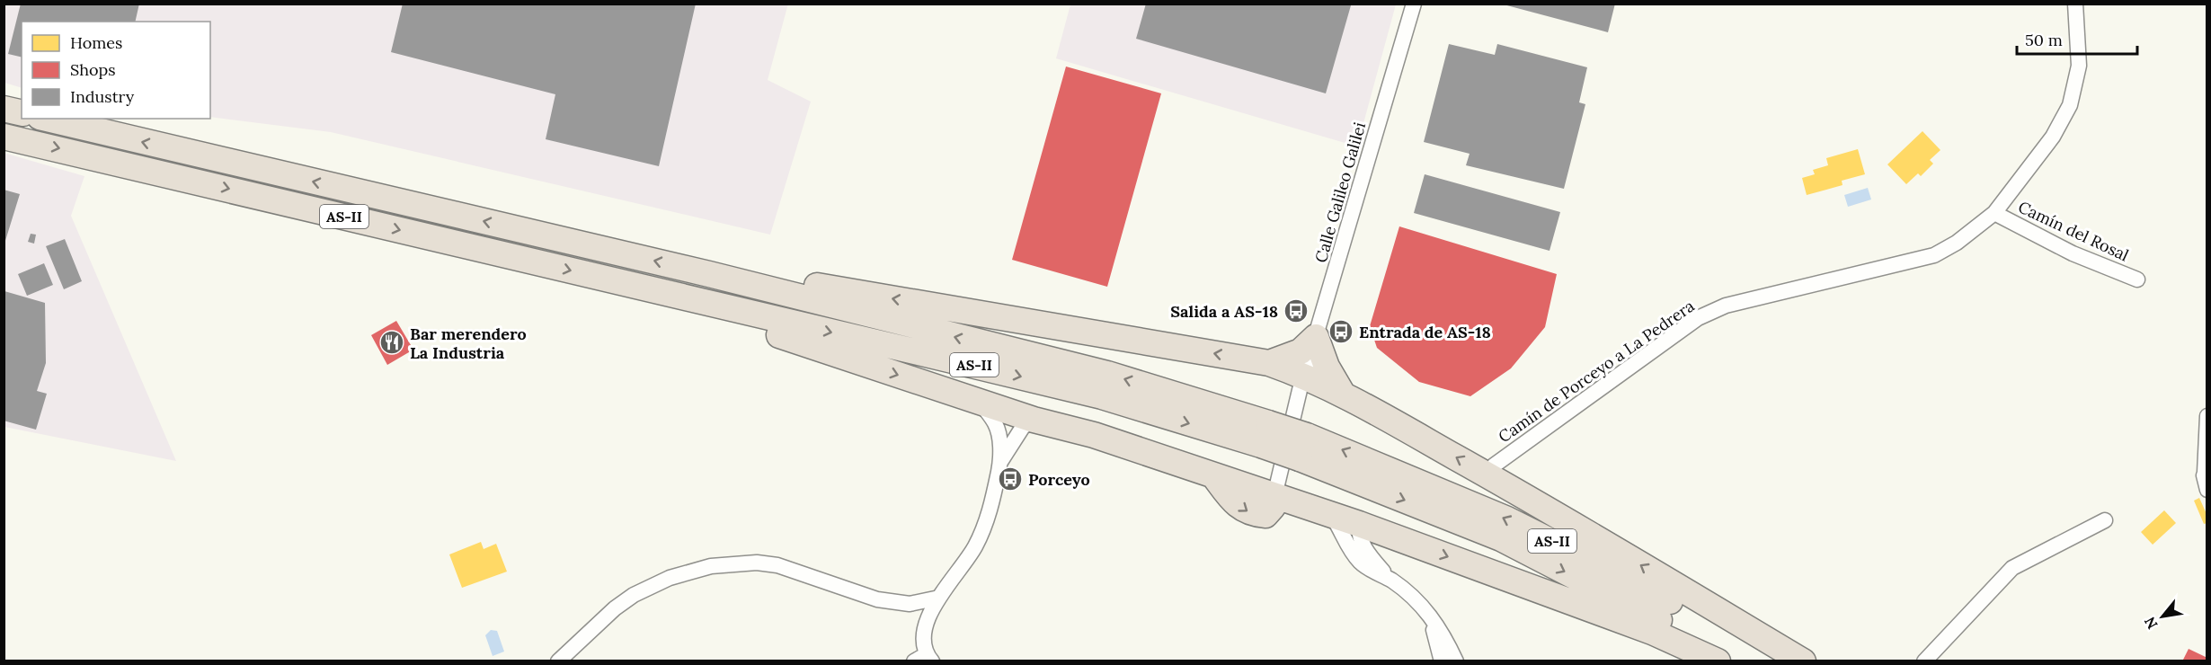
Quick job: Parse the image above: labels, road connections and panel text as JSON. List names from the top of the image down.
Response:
{
  "streets": {
    "highway": ["AS-II"],
    "street": ["Calle Galileo Galilei", "Camín del Rosal", "Camín de Porceyo a La Pedrera"]
  },
  "crossings": [
    ["Camín del Rosal", "Camín de Porceyo a La Pedrera"]
  ],
  "places": {
    "bus stop": ["Salida a AS-18", "Entrada de AS-18", "Porceyo"],
    "restaurant": ["Bar merendero La Industria"]
  },
  "legend": ["Homes", "Shops", "Industry"],
  "scale_bar": "50 m",
  "north": "bottom left"
}
